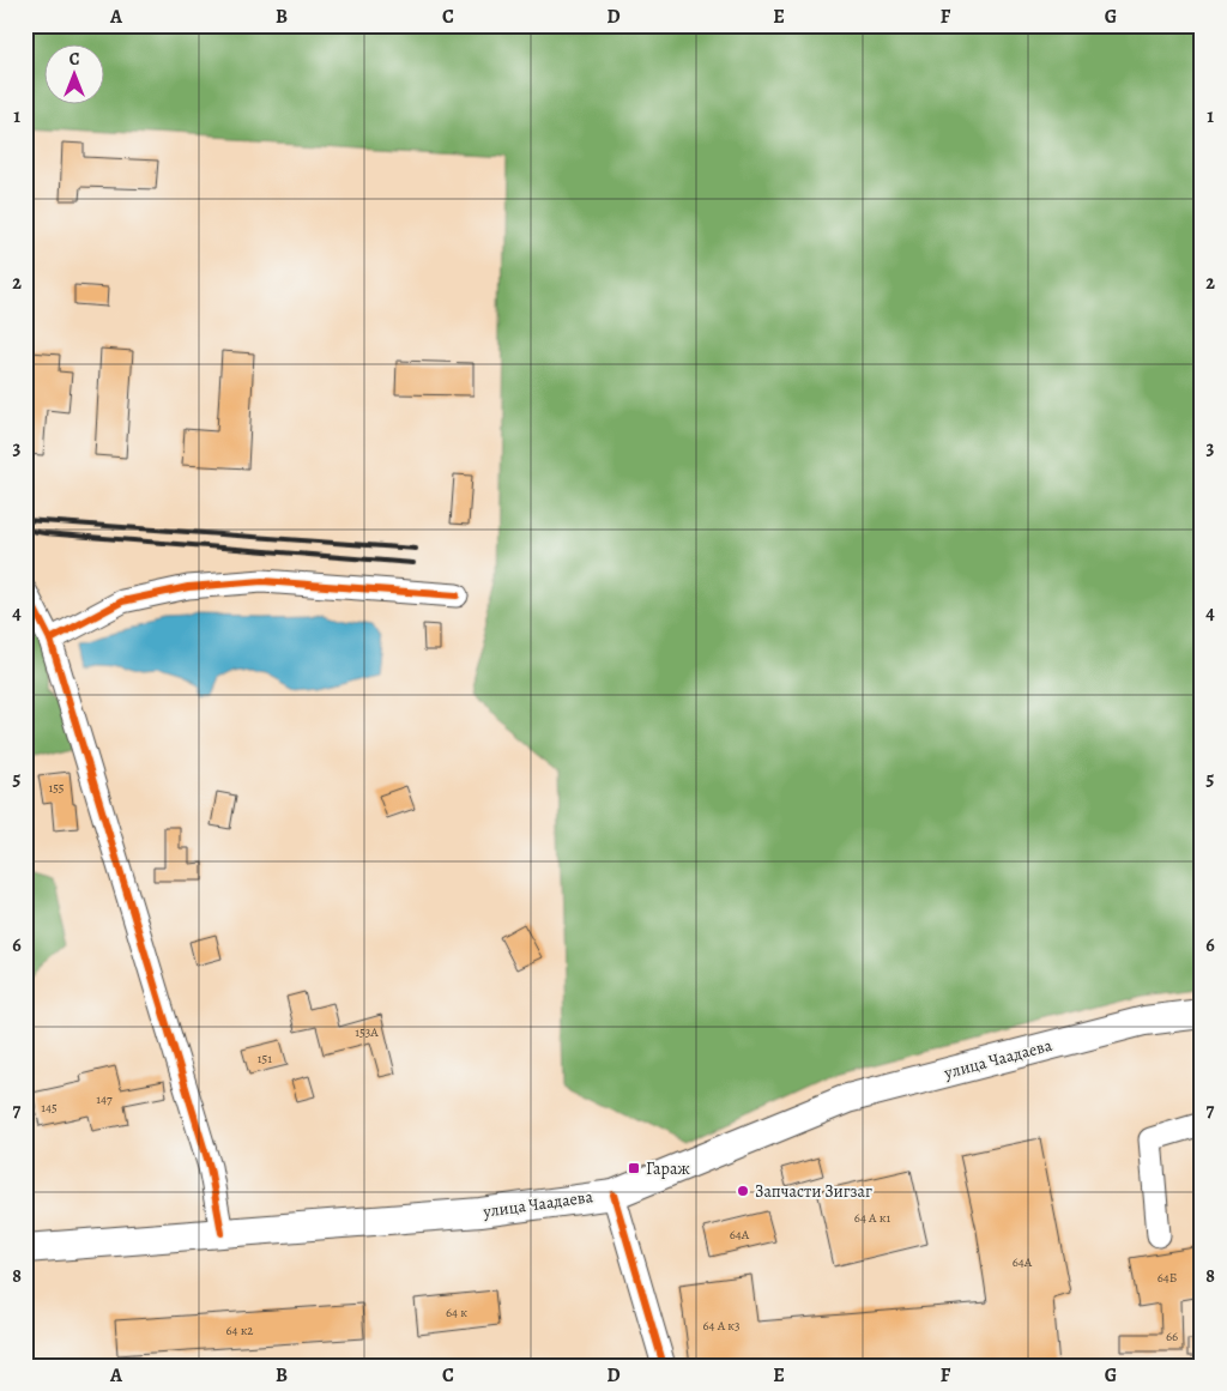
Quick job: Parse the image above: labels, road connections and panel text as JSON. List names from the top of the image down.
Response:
{
  "streets": {
    "main road": ["улица Чаадаева"]
  },
  "places": {
    "transit": ["Гараж"],
    "other": ["Запчасти Зигзаг"]
  },
  "house_numbers": [
    "155",
    "153А",
    "151",
    "147",
    "145",
    "64 А к1",
    "64А",
    "64А",
    "64Б",
    "64 к",
    "64 А к3",
    "64 к2",
    "66"
  ],
  "north": "top",
  "grid": {
    "columns": [
      "A",
      "B",
      "C",
      "D",
      "E",
      "F",
      "G"
    ],
    "rows": [
      "1",
      "2",
      "3",
      "4",
      "5",
      "6",
      "7",
      "8"
    ]
  }
}
